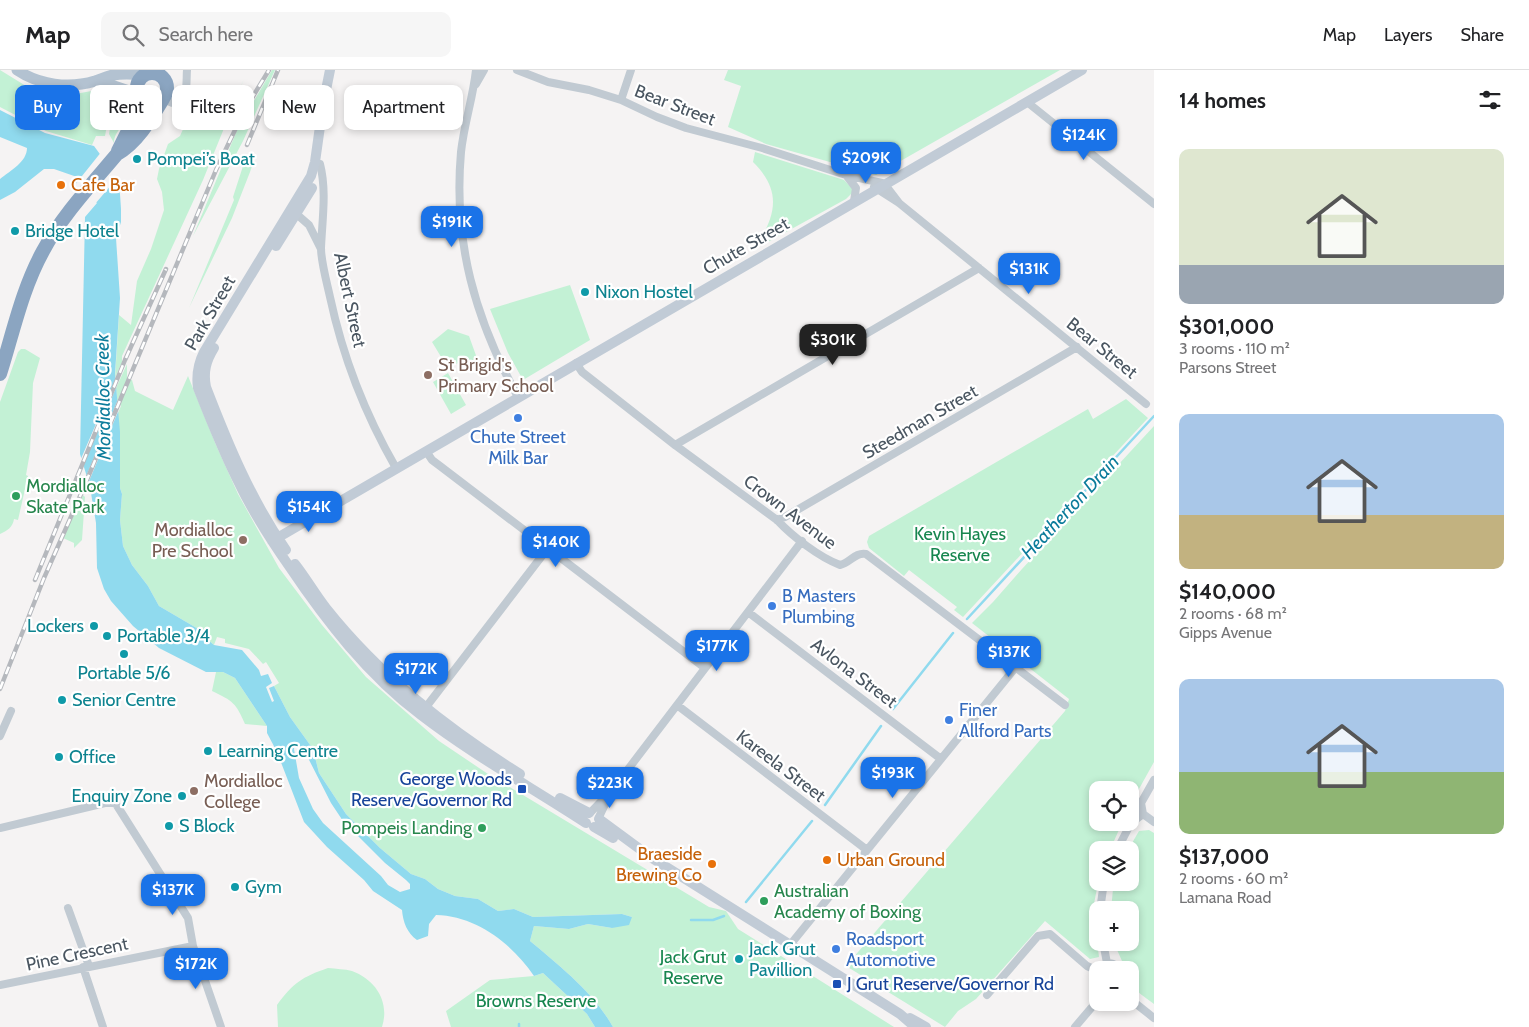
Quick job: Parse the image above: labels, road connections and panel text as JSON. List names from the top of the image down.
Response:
{
  "streets": {
    "street": [
      "Bear Street",
      "Chute Street",
      "Albert Street",
      "Park Street",
      "Steedman Street",
      "Crown Avenue",
      "Avlona Street",
      "Kareela Street",
      "Pine Crescent"
    ]
  },
  "crossings": [
    ["Bear Street", "Chute Street"],
    ["Bear Street", "Steedman Street"],
    ["Chute Street", "Albert Street"],
    ["Chute Street", "Park Street"],
    ["Chute Street", "Crown Avenue"],
    ["Albert Street", "Park Street"],
    ["Steedman Street", "Crown Avenue"]
  ],
  "water": ["Mordialloc Creek", "Heatherton Drain"],
  "parks": ["Kevin Hayes Reserve", "Jack Grut Reserve", "Browns Reserve"],
  "places": {
    "other": [
      "Pompei’s Boat",
      "Cafe Bar",
      "Bridge Hotel",
      "Nixon Hostel",
      "St Brigid's Primary School",
      "Chute Street Milk Bar",
      "Mordialloc Skate Park",
      "Mordialloc Pre School",
      "B Masters Plumbing",
      "Lockers",
      "Portable 3/4",
      "Portable 5/6",
      "Senior Centre",
      "Finer Allford Parts",
      "Learning Centre",
      "Office",
      "Mordialloc College",
      "Enquiry Zone",
      "S Block",
      "Pompeis Landing",
      "Urban Ground",
      "Braeside Brewing Co",
      "Gym",
      "Australian Academy of Boxing",
      "Roadsport Automotive",
      "Jack Grut Pavillion"
    ],
    "transit": ["George Woods Reserve/Governor Rd", "J Grut Reserve/Governor Rd"]
  },
  "page": {
    "header": "Map",
    "search": "Search here",
    "nav": ["Map", "Layers", "Share"],
    "heading": "14 homes",
    "chip": [
      "Buy",
      "Rent",
      "Filters",
      "New",
      "Apartment"
    ],
    "price": [
      "$124K",
      "$209K",
      "$191K",
      "$131K",
      "$301K",
      "$154K",
      "$140K",
      "$177K",
      "$137K",
      "$172K",
      "$193K",
      "$223K",
      "$137K",
      "$172K"
    ],
    "list": [
      {
        "name": "$301,000",
        "note": "3 rooms · 110 m² · Parsons Street"
      },
      {
        "name": "$140,000",
        "note": "2 rooms · 68 m² · Gipps Avenue"
      },
      {
        "name": "$137,000",
        "note": "2 rooms · 60 m² · Lamana Road"
      }
    ],
    "map_buttons": ["+", "−"]
  }
}
